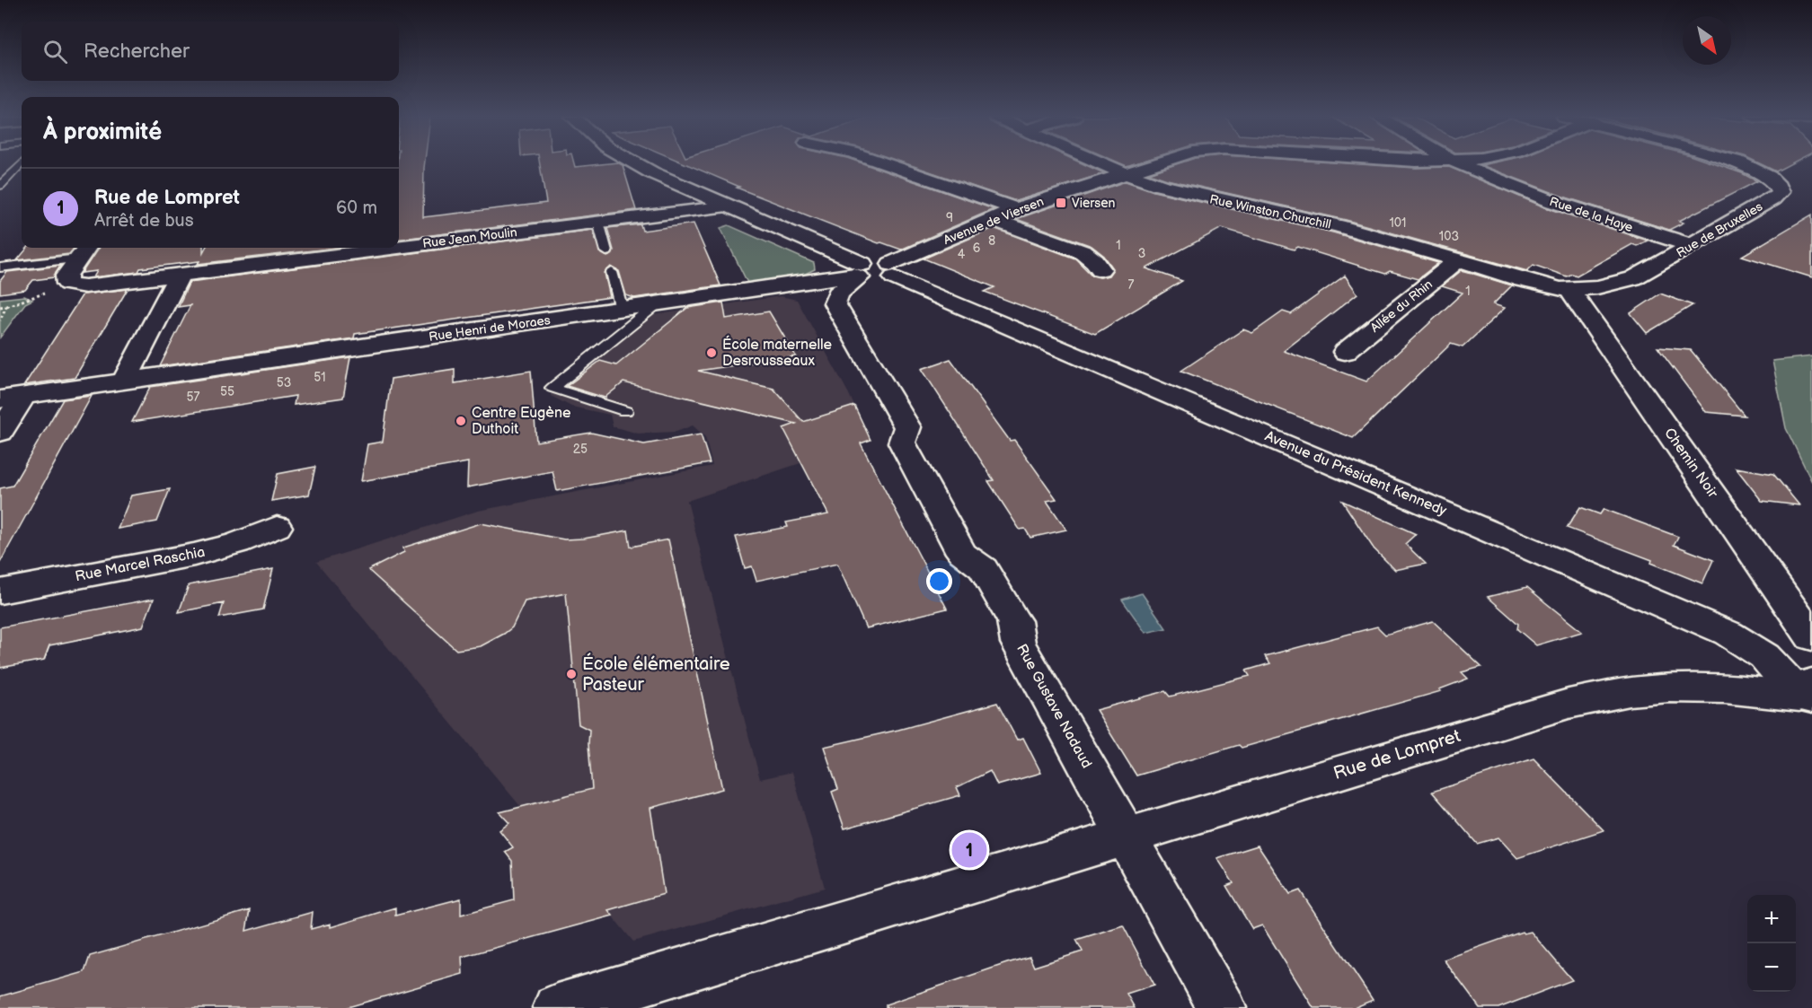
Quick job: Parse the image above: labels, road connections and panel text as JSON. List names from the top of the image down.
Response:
{
  "streets": {
    "street": [
      "Rue Winston Churchill",
      "Rue de la Haye",
      "Avenue de Viersen",
      "Rue de Bruxelles",
      "Rue Jean Moulin",
      "Allée du Rhin",
      "Rue Henri de Moraes",
      "Chemin Noir",
      "Avenue du Président Kennedy",
      "Rue Marcel Raschia",
      "Rue Gustave Nadaud",
      "Rue de Lompret"
    ]
  },
  "crossings": [
    ["Rue Winston Churchill", "Avenue de Viersen"],
    ["Rue Winston Churchill", "Rue de Bruxelles"],
    ["Rue Winston Churchill", "Allée du Rhin"],
    ["Rue de la Haye", "Rue de Bruxelles"],
    ["Avenue de Viersen", "Avenue du Président Kennedy"],
    ["Rue de Bruxelles", "Allée du Rhin"],
    ["Rue de Bruxelles", "Chemin Noir"],
    ["Rue Jean Moulin", "Avenue du Président Kennedy"],
    ["Rue Henri de Moraes", "Avenue du Président Kennedy"],
    ["Rue Henri de Moraes", "Rue Gustave Nadaud"],
    ["Avenue du Président Kennedy", "Rue Gustave Nadaud"],
    ["Avenue du Président Kennedy", "Rue de Lompret"],
    ["Rue Gustave Nadaud", "Rue de Lompret"]
  ],
  "places": {
    "transit": ["Viersen"],
    "other": ["École maternelle Desrousseaux", "Centre Eugène Duthoit", "École élémentaire Pasteur"]
  },
  "house_numbers": [
    "9",
    "101",
    "103",
    "8",
    "1",
    "6",
    "3",
    "4",
    "7",
    "1",
    "51",
    "53",
    "55",
    "57",
    "25"
  ],
  "north": "bottom right",
  "page": {
    "search": "Rechercher",
    "heading": "À proximité",
    "list": [
      {
        "mark": "1",
        "name": "Rue de Lompret",
        "note": "Arrêt de bus",
        "value": "60 m"
      }
    ],
    "pins": "1",
    "map_buttons": ["+", "−"]
  }
}
